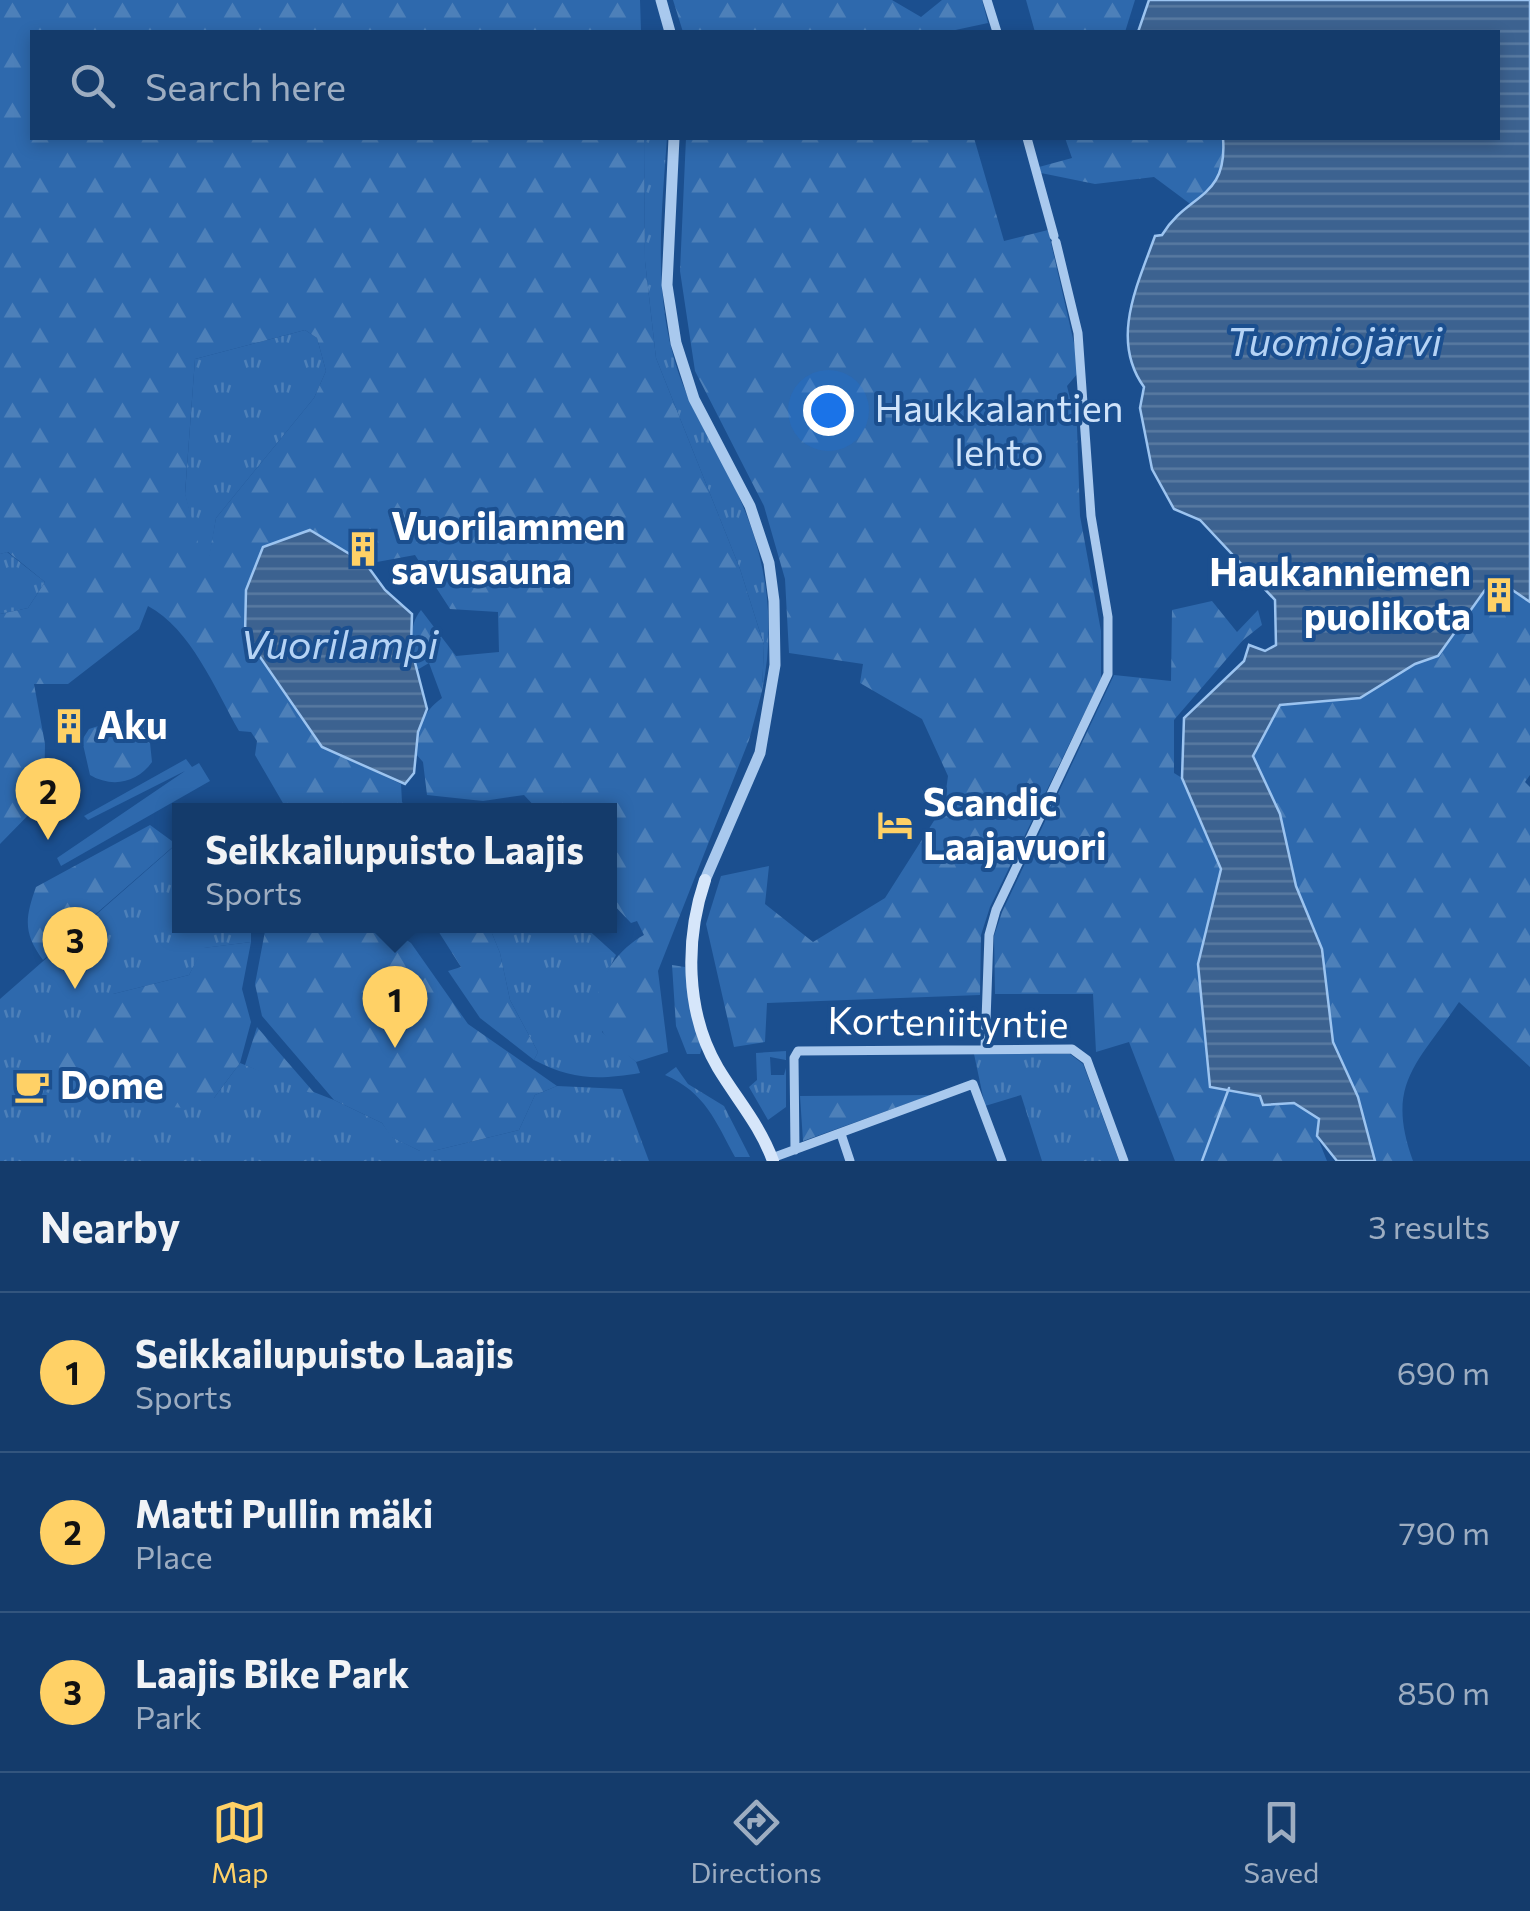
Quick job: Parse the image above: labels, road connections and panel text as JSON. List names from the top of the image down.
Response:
{
  "streets": {
    "street": ["Korteniityntie"]
  },
  "water": ["Tuomiojärvi", "Vuorilampi"],
  "parks": ["Haukkalantien lehto"],
  "places": {
    "building": ["Vuorilammen savusauna", "Haukanniemen puolikota", "Aku"],
    "hotel": ["Scandic Laajavuori"],
    "cafe": ["Dome"]
  },
  "page": {
    "search": "Search here",
    "pins": ["2", "3", "1"],
    "popup": ["Seikkailupuisto Laajis", "Sports"],
    "heading": ["Nearby", "3 results"],
    "list": [
      {
        "mark": "1",
        "name": "Seikkailupuisto Laajis",
        "note": "Sports",
        "value": "690 m"
      },
      {
        "mark": "2",
        "name": "Matti Pullin mäki",
        "note": "Place",
        "value": "790 m"
      },
      {
        "mark": "3",
        "name": "Laajis Bike Park",
        "note": "Park",
        "value": "850 m"
      }
    ],
    "nav": ["Map", "Directions", "Saved"]
  }
}
